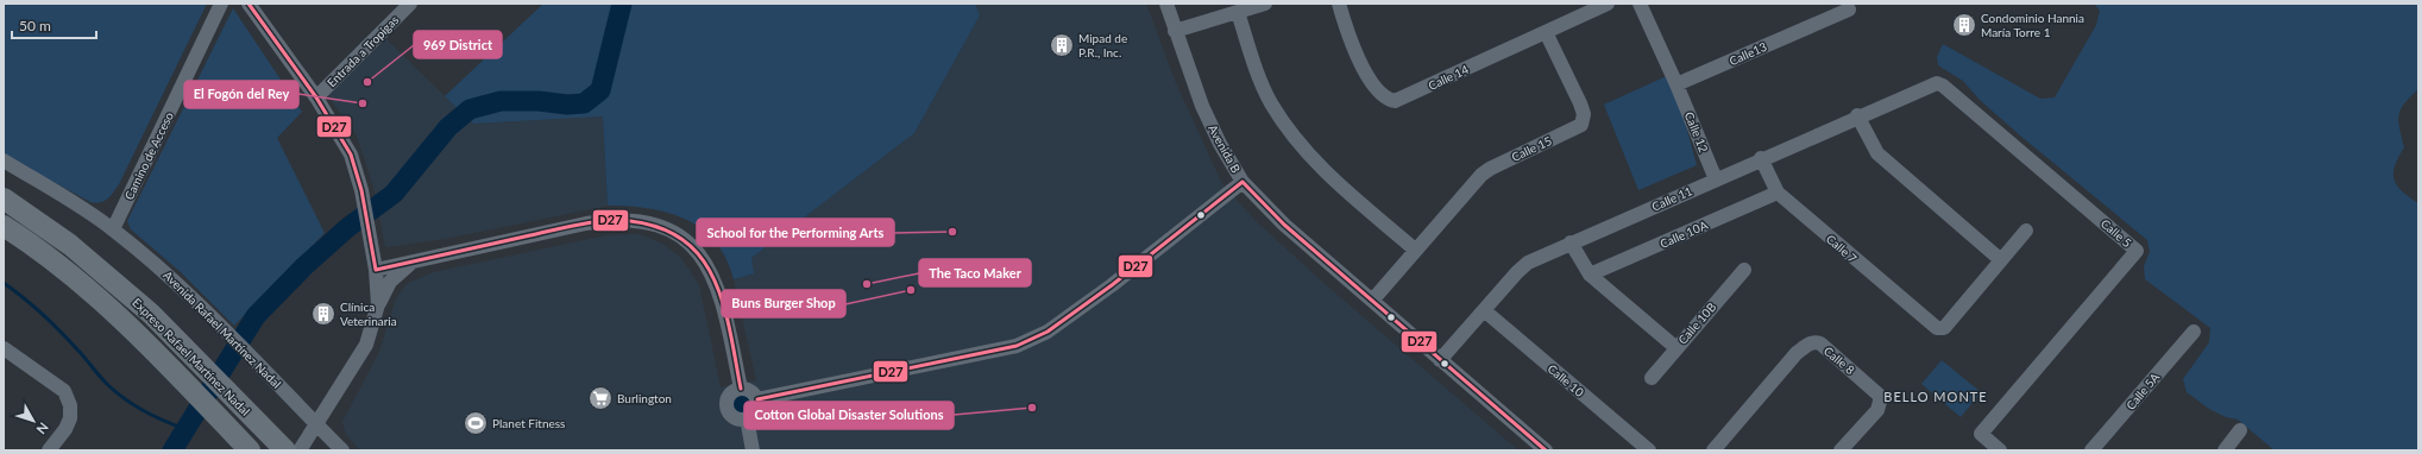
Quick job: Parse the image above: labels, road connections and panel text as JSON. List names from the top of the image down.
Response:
{
  "streets": {
    "highway": ["Expreso Rafael Martínez Nadal"],
    "street": [
      "Entrada a Tropigas",
      "Calle13",
      "Calle 14",
      "Calle 12",
      "Avenida B",
      "Calle 15",
      "Camino de Acceso",
      "Calle 11",
      "Calle 5",
      "Calle 10A",
      "Calle 7",
      "Calle 10B",
      "Avenida Rafael Martínez Nadal",
      "Calle 8",
      "Calle 10",
      "Calle 5A"
    ]
  },
  "crossings": [
    ["Calle13", "Calle 12"],
    ["Calle 14", "Calle 15"],
    ["Calle 12", "Calle 11"],
    ["Avenida B", "Calle 15"],
    ["Avenida B", "Calle 11"],
    ["Camino de Acceso", "Avenida Rafael Martínez Nadal"],
    ["Calle 11", "Calle 5"],
    ["Calle 11", "Calle 7"],
    ["Calle 11", "Calle 10"],
    ["Calle 10A", "Calle 7"]
  ],
  "districts": ["BELLO MONTE"],
  "places": {
    "building": ["Condominio Hannia María Torre 1", "Mipad de P.R., Inc.", "Clínica Veterinaria"],
    "other": [
      "969 District",
      "El Fogón del Rey",
      "School for the Performing Arts",
      "The Taco Maker",
      "Buns Burger Shop",
      "Cotton Global Disaster Solutions"
    ],
    "supermarket": ["Burlington"],
    "sports": ["Planet Fitness"]
  },
  "lines": ["transit line D27"],
  "scale_bar": "50 m",
  "north": "bottom right"
}
